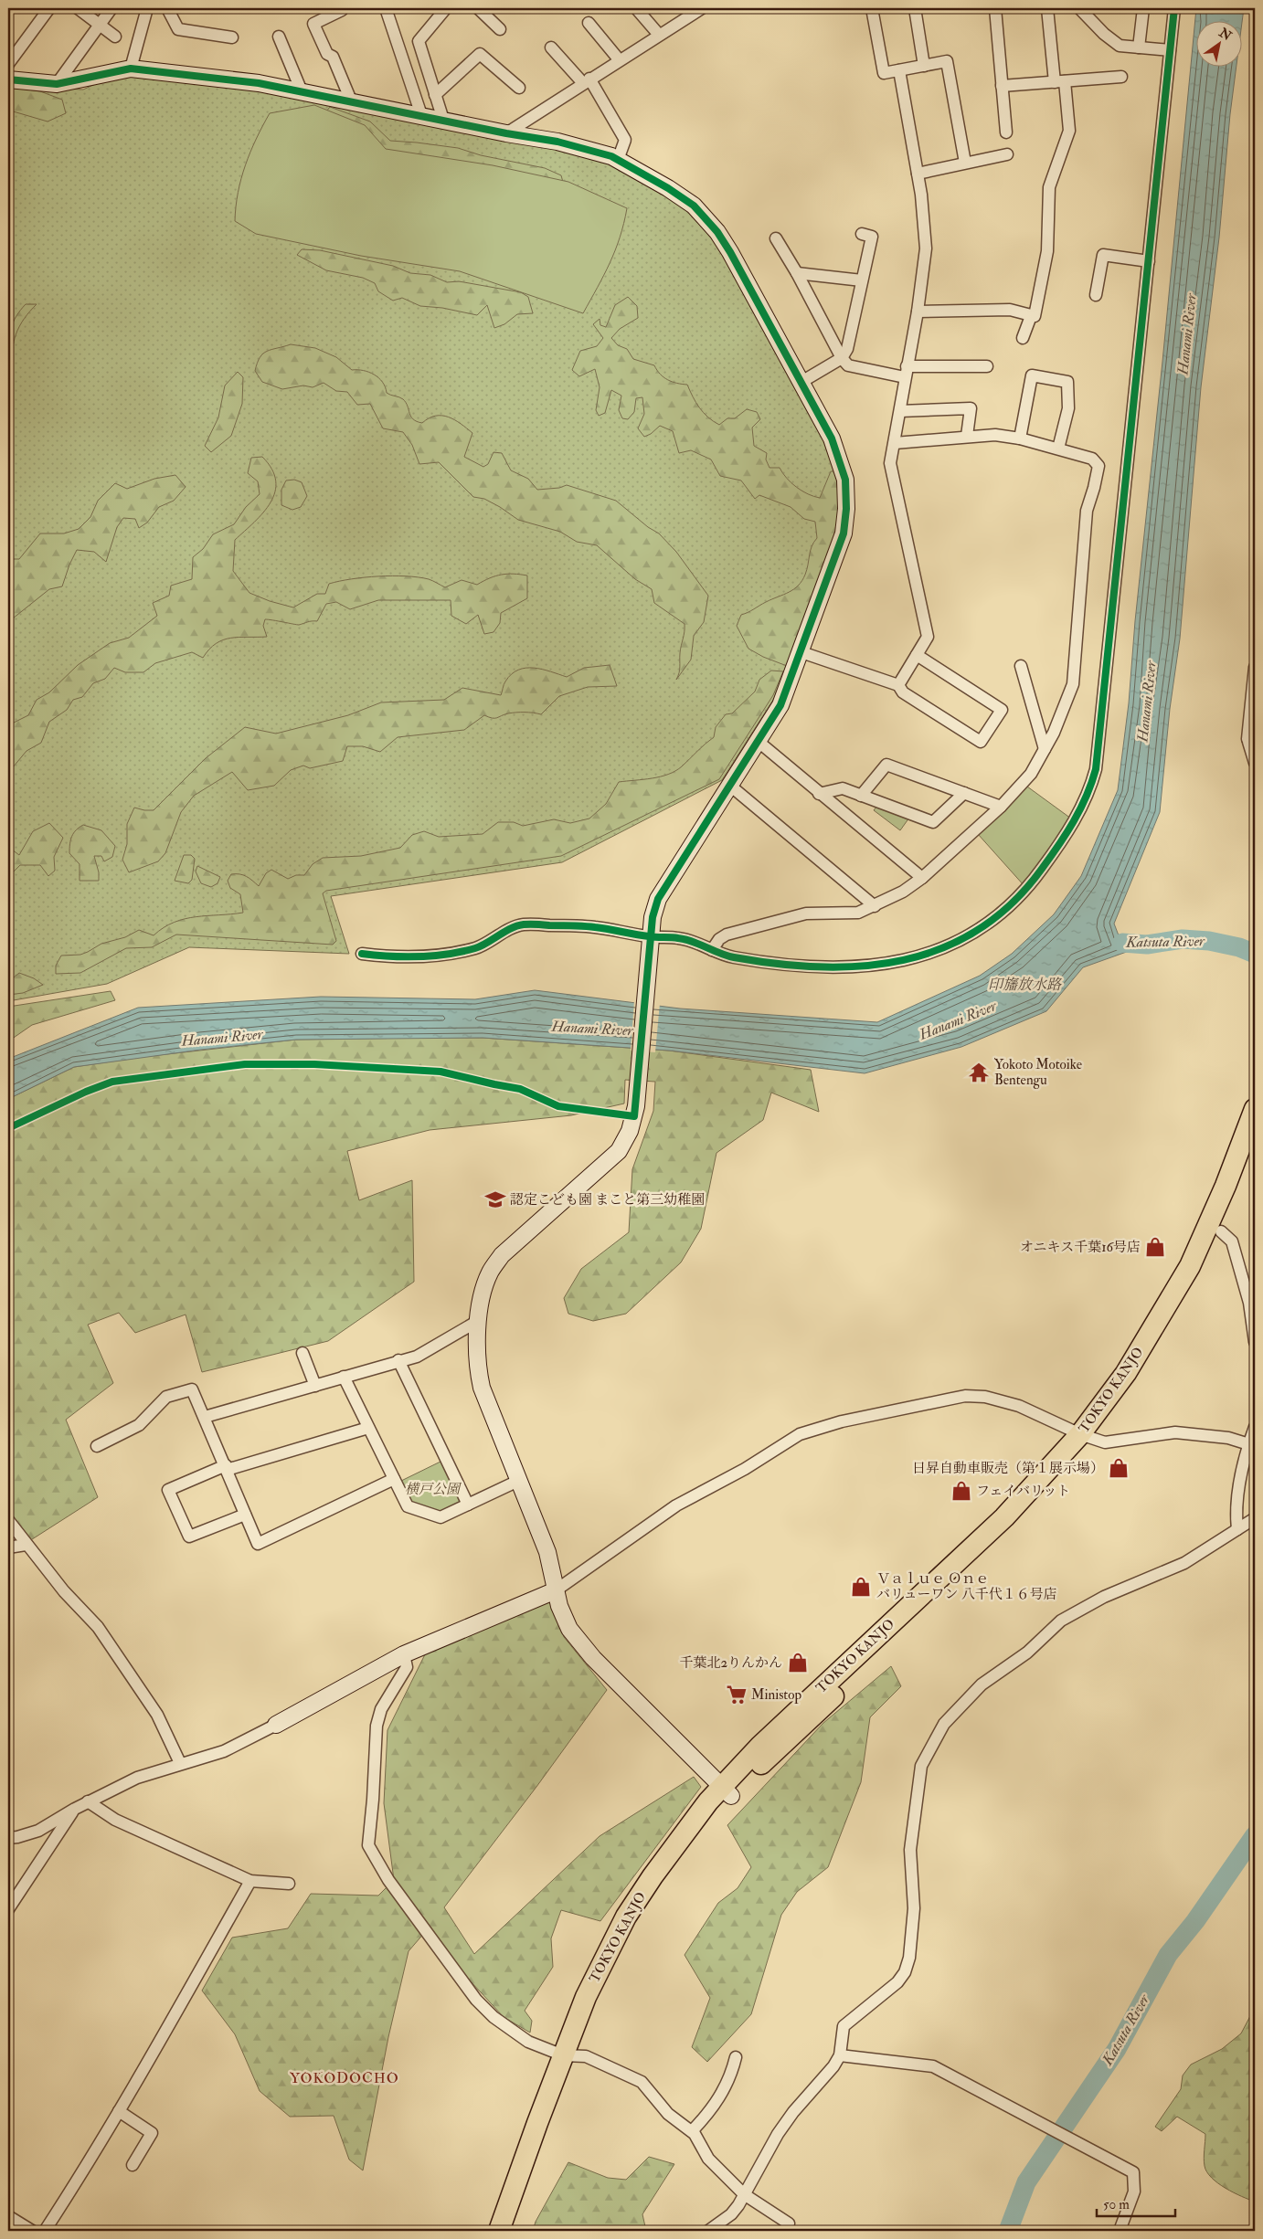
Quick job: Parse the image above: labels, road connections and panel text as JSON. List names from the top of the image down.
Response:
{
  "streets": {
    "highway": ["TOKYO KANJO"]
  },
  "districts": ["YOKODOCHO"],
  "water": ["Hanami River", "Katsuta River", "印旛放水路"],
  "parks": ["横戸公園"],
  "places": {
    "temple": ["Yokoto Motoike Bentengu"],
    "school or university": ["認定こども園 まこと第三幼稚園"],
    "shop": [
      "オニキス千葉16号店",
      "日昇自動車販売（第１展示場）",
      "フェイバリット",
      "Ｖａｌｕｅ Ｏｎｅ バリューワン 八千代１６号店",
      "千葉北2りんかん"
    ],
    "supermarket": ["Ministop"]
  },
  "scale_bar": "50 m",
  "north": "top right"
}
